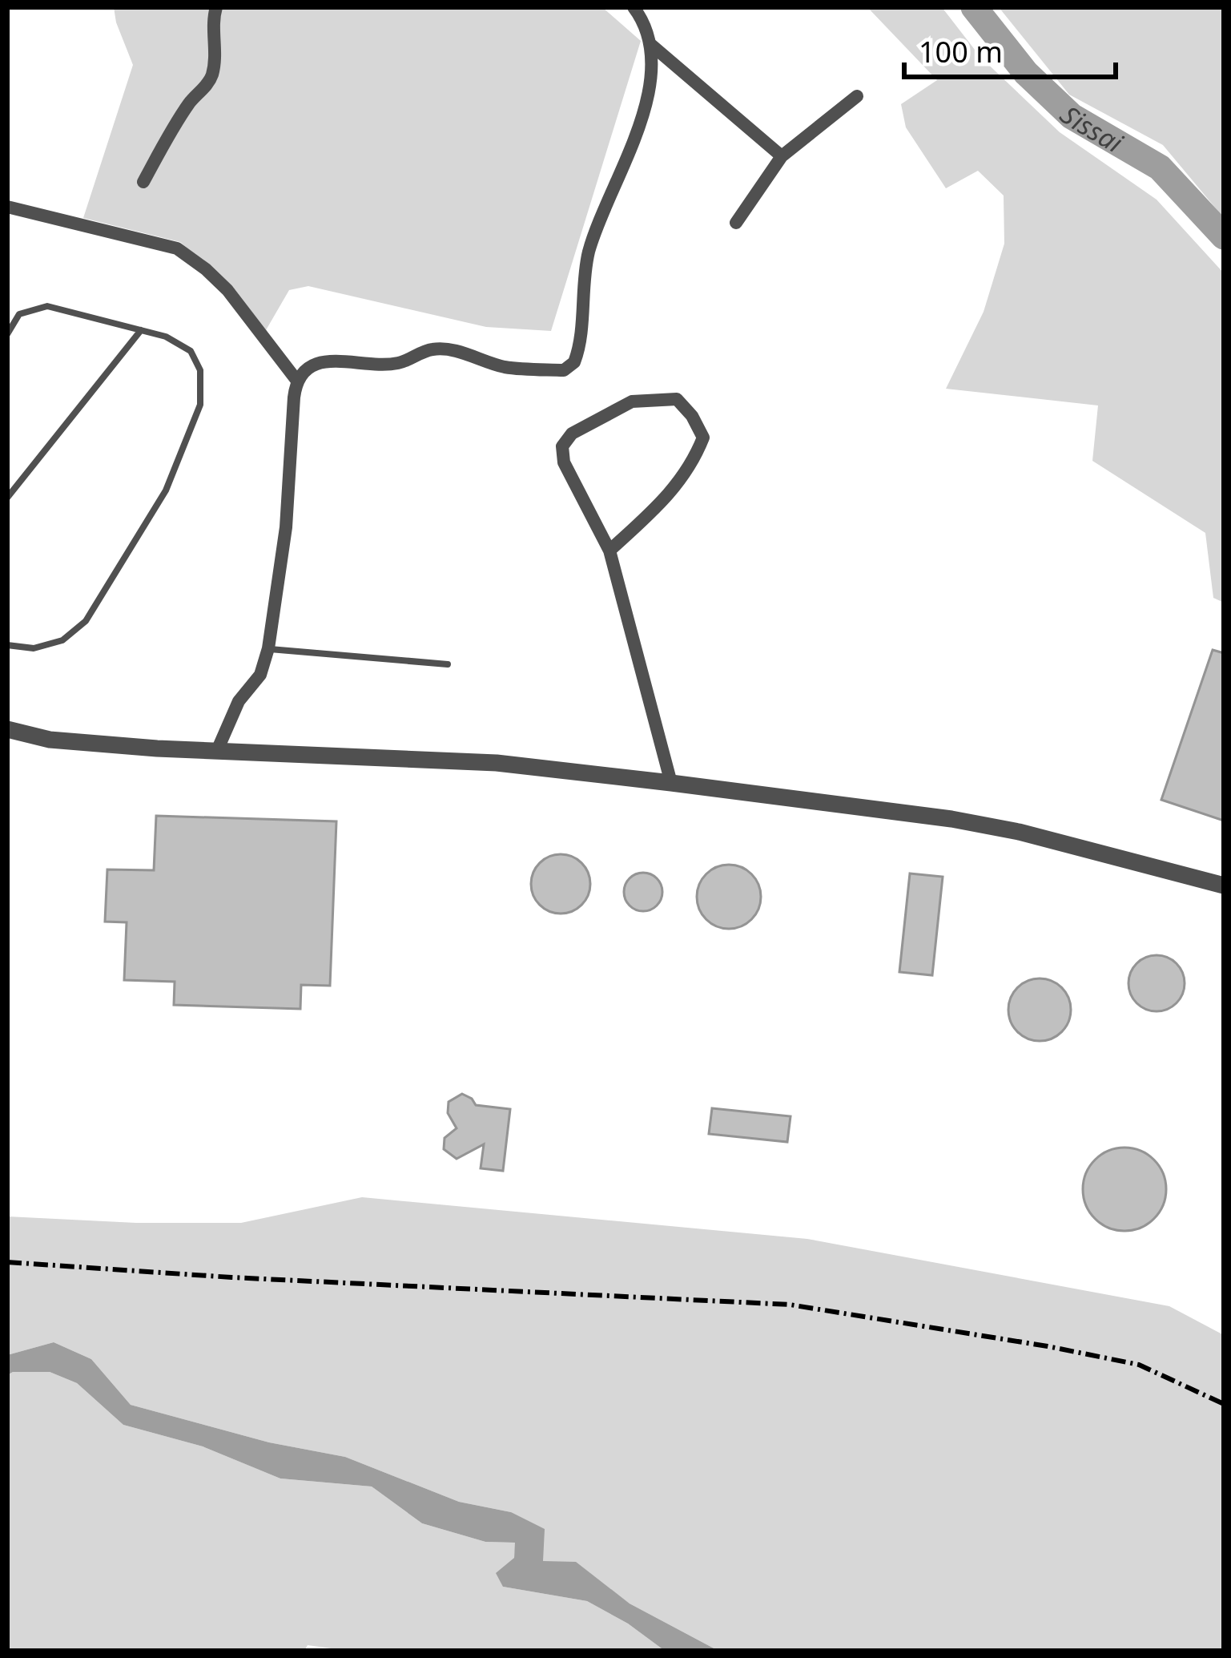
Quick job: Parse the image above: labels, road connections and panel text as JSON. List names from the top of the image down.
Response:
{
  "water": ["Sissai"],
  "scale_bar": "100 m"
}
